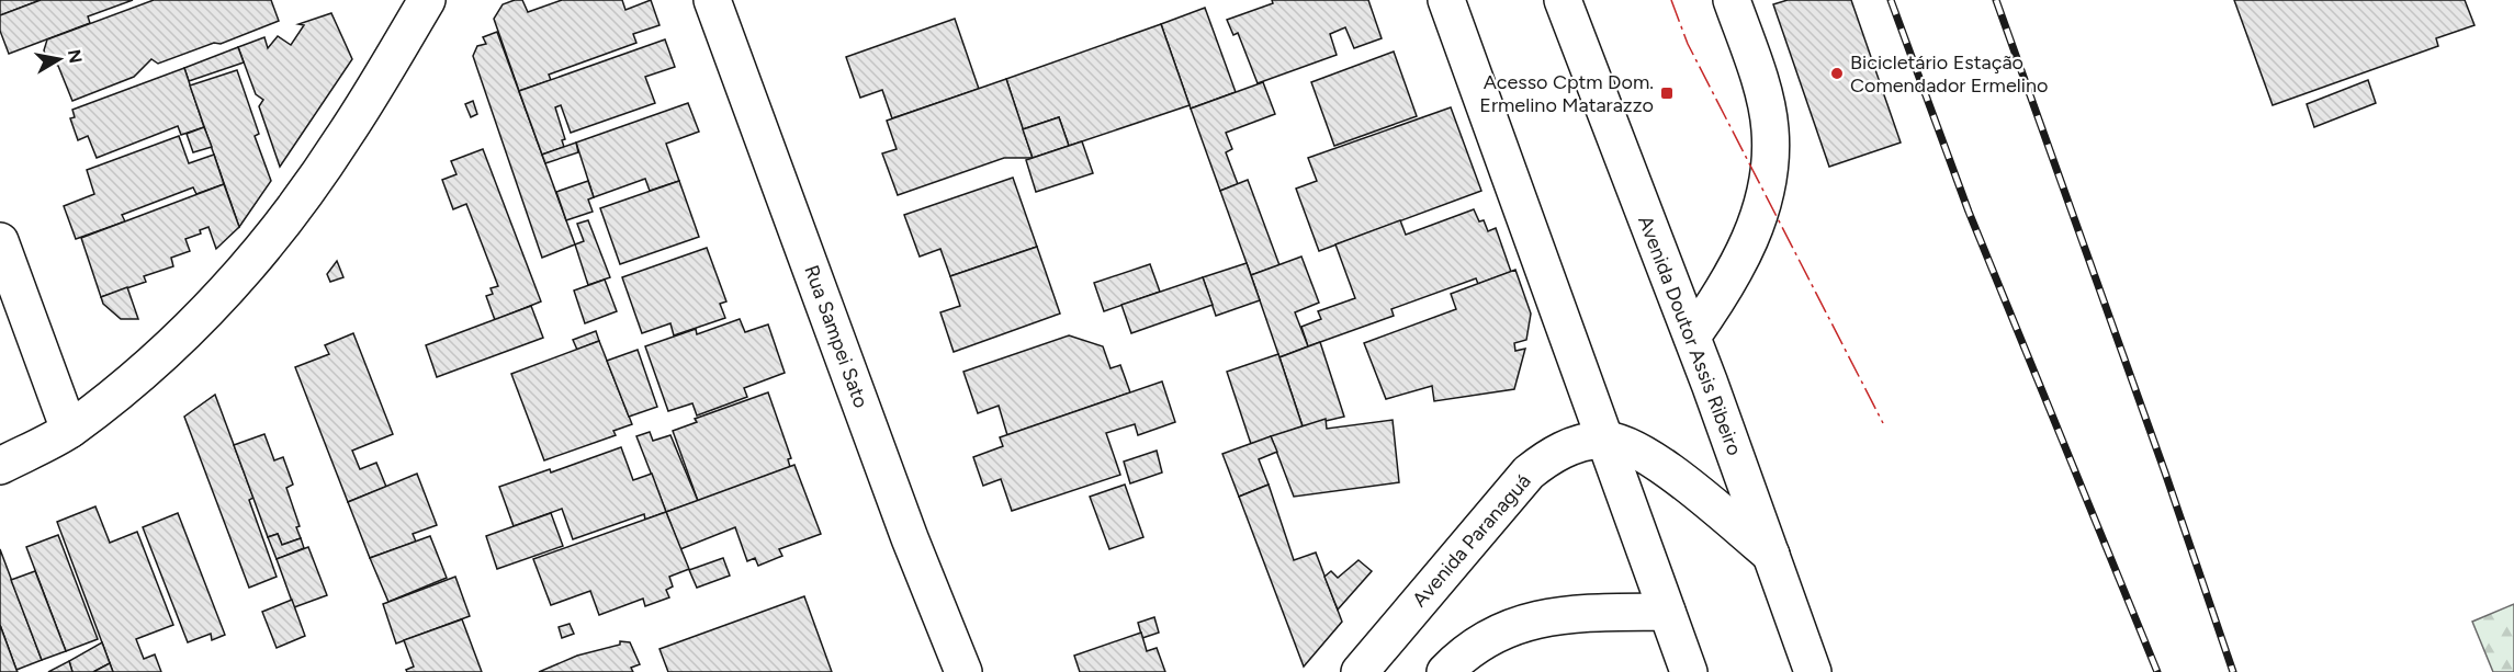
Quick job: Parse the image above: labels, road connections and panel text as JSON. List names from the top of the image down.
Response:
{
  "streets": {
    "main road": ["Avenida Doutor Assis Ribeiro", "Rua Sampei Sato", "Avenida Paranaguá"]
  },
  "places": {
    "other": ["Bicicletário Estação Comendador Ermelino"],
    "transit": ["Acesso Cptm Dom. Ermelino Matarazzo"]
  },
  "north": "right"
}
